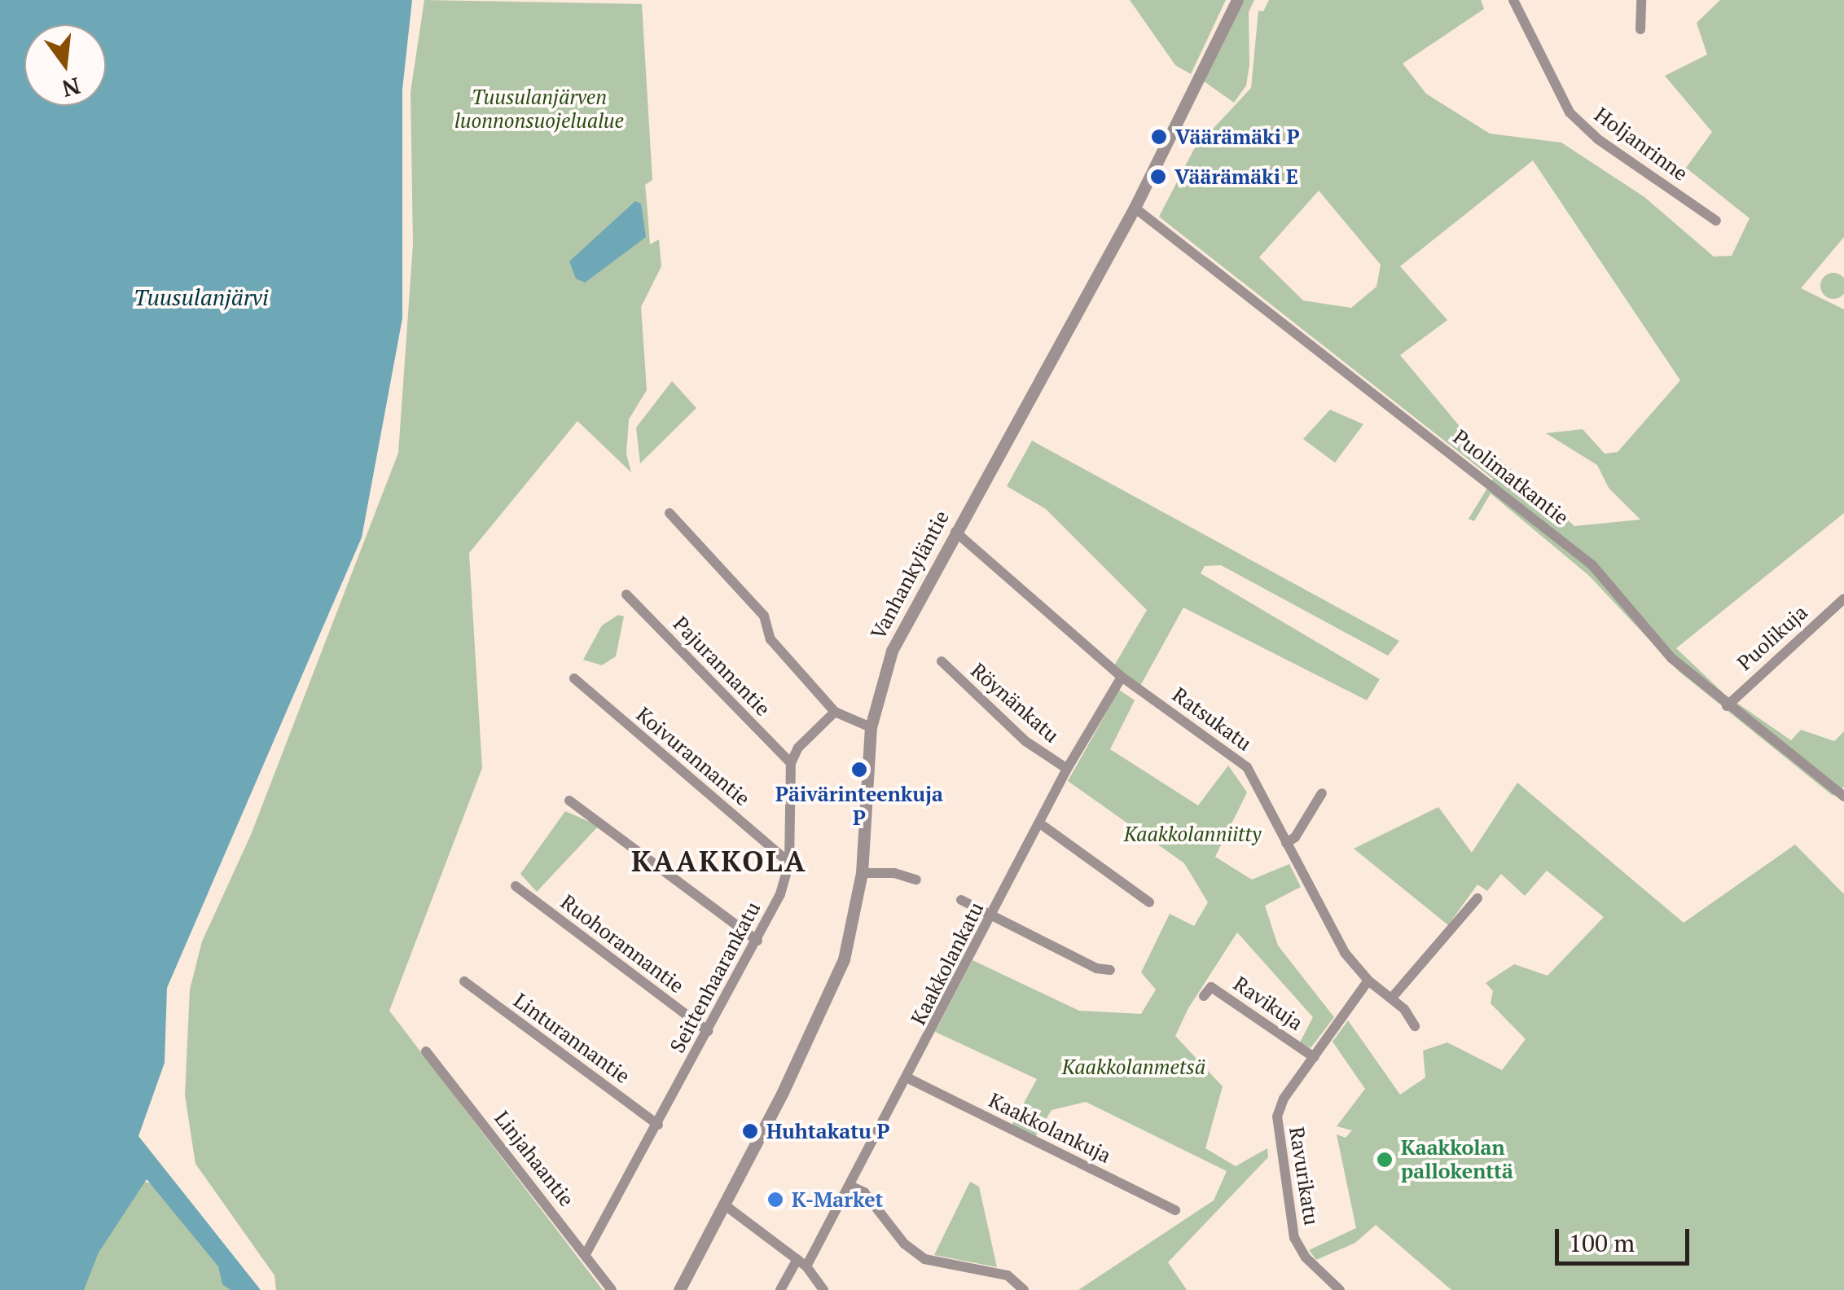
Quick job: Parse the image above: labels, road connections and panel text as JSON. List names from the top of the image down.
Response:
{
  "streets": {
    "street": [
      "Holjanrinne",
      "Puolimatkantie",
      "Vanhankyläntie",
      "Puolikuja",
      "Pajurannantie",
      "Röynänkatu",
      "Ratsukatu",
      "Koivurannantie",
      "Ruohorannantie",
      "Kaakkolankatu",
      "Seittenhaarankatu",
      "Ravikuja",
      "Linturannantie",
      "Kaakkolankuja",
      "Linjahaantie",
      "Ravurikatu"
    ]
  },
  "crossings": [
    ["Puolimatkantie", "Vanhankyläntie"],
    ["Puolimatkantie", "Puolikuja"],
    ["Vanhankyläntie", "Ratsukatu"],
    ["Pajurannantie", "Seittenhaarankatu"],
    ["Röynänkatu", "Kaakkolankatu"],
    ["Ratsukatu", "Kaakkolankatu"],
    ["Ratsukatu", "Ravurikatu"],
    ["Koivurannantie", "Seittenhaarankatu"],
    ["Ruohorannantie", "Seittenhaarankatu"],
    ["Kaakkolankatu", "Kaakkolankuja"],
    ["Seittenhaarankatu", "Linturannantie"],
    ["Seittenhaarankatu", "Linjahaantie"],
    ["Ravikuja", "Ravurikatu"]
  ],
  "districts": ["KAAKKOLA"],
  "water": ["Tuusulanjärvi"],
  "parks": ["Tuusulanjärven luonnonsuojelualue", "Kaakkolanniitty", "Kaakkolanmetsä"],
  "places": [
    "Väärämäki P",
    "Väärämäki E",
    "Päivärinteenkuja P",
    "Huhtakatu P",
    "Kaakkolan pallokenttä",
    "K-Market"
  ],
  "scale_bar": "100 m",
  "north": "bottom"
}
